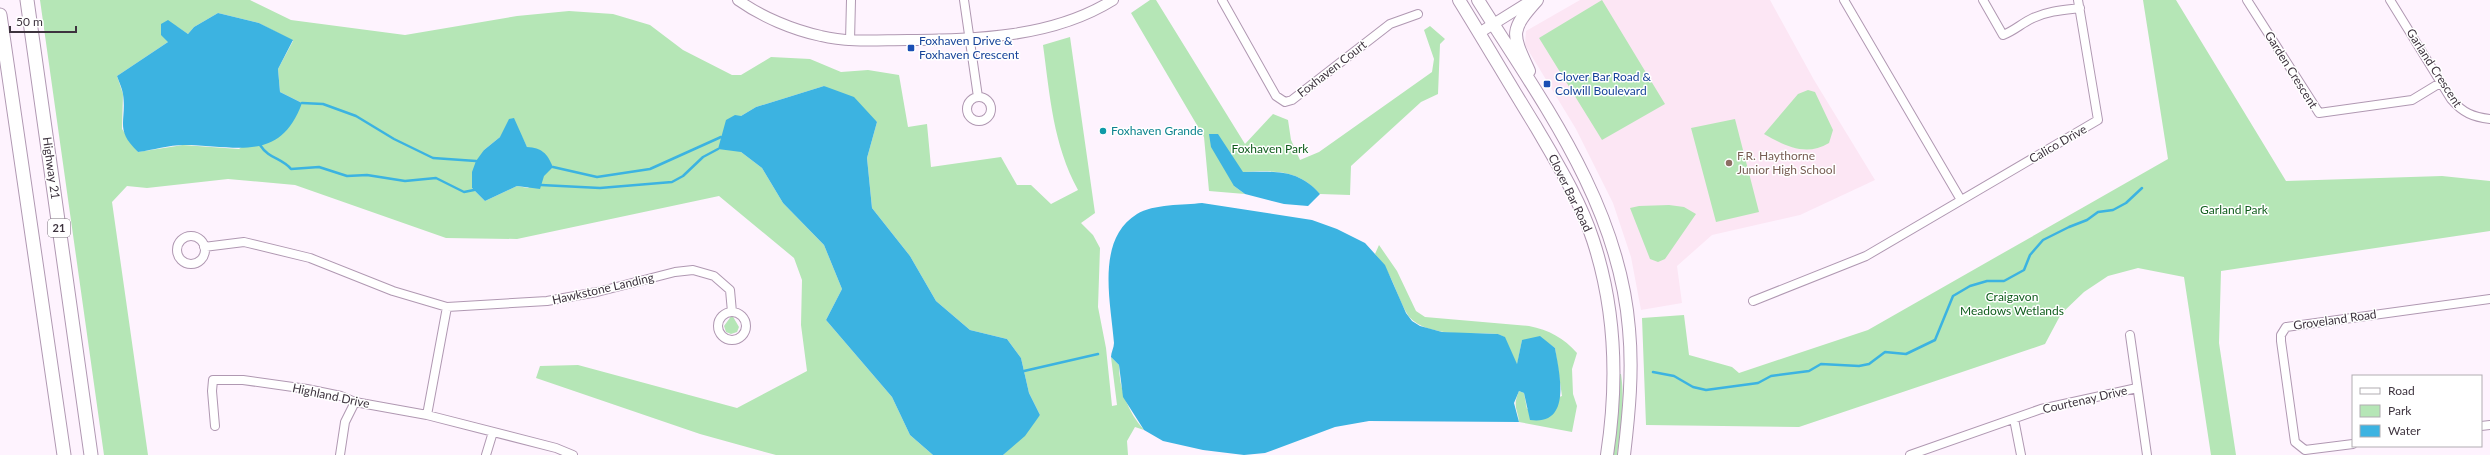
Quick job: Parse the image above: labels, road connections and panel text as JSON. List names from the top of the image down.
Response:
{
  "streets": {
    "main road": ["Highway 21", "Clover Bar Road", "21"],
    "street": [
      "Garland Crescent",
      "Foxhaven Court",
      "Garden Crescent",
      "Calico Drive",
      "Hawkstone Landing",
      "Groveland Road",
      "Highland Drive",
      "Courtenay Drive"
    ]
  },
  "crossings": [
    ["Garland Crescent", "Garden Crescent"]
  ],
  "parks": ["Foxhaven Park", "Garland Park", "Craigavon Meadows Wetlands"],
  "places": {
    "transit": ["Foxhaven Drive & Foxhaven Crescent", "Clover Bar Road & Colwill Boulevard"],
    "other": ["Foxhaven Grande", "F.R. Haythorne Junior High School"]
  },
  "legend": ["Road", "Park", "Water"],
  "scale_bar": "50 m"
}
